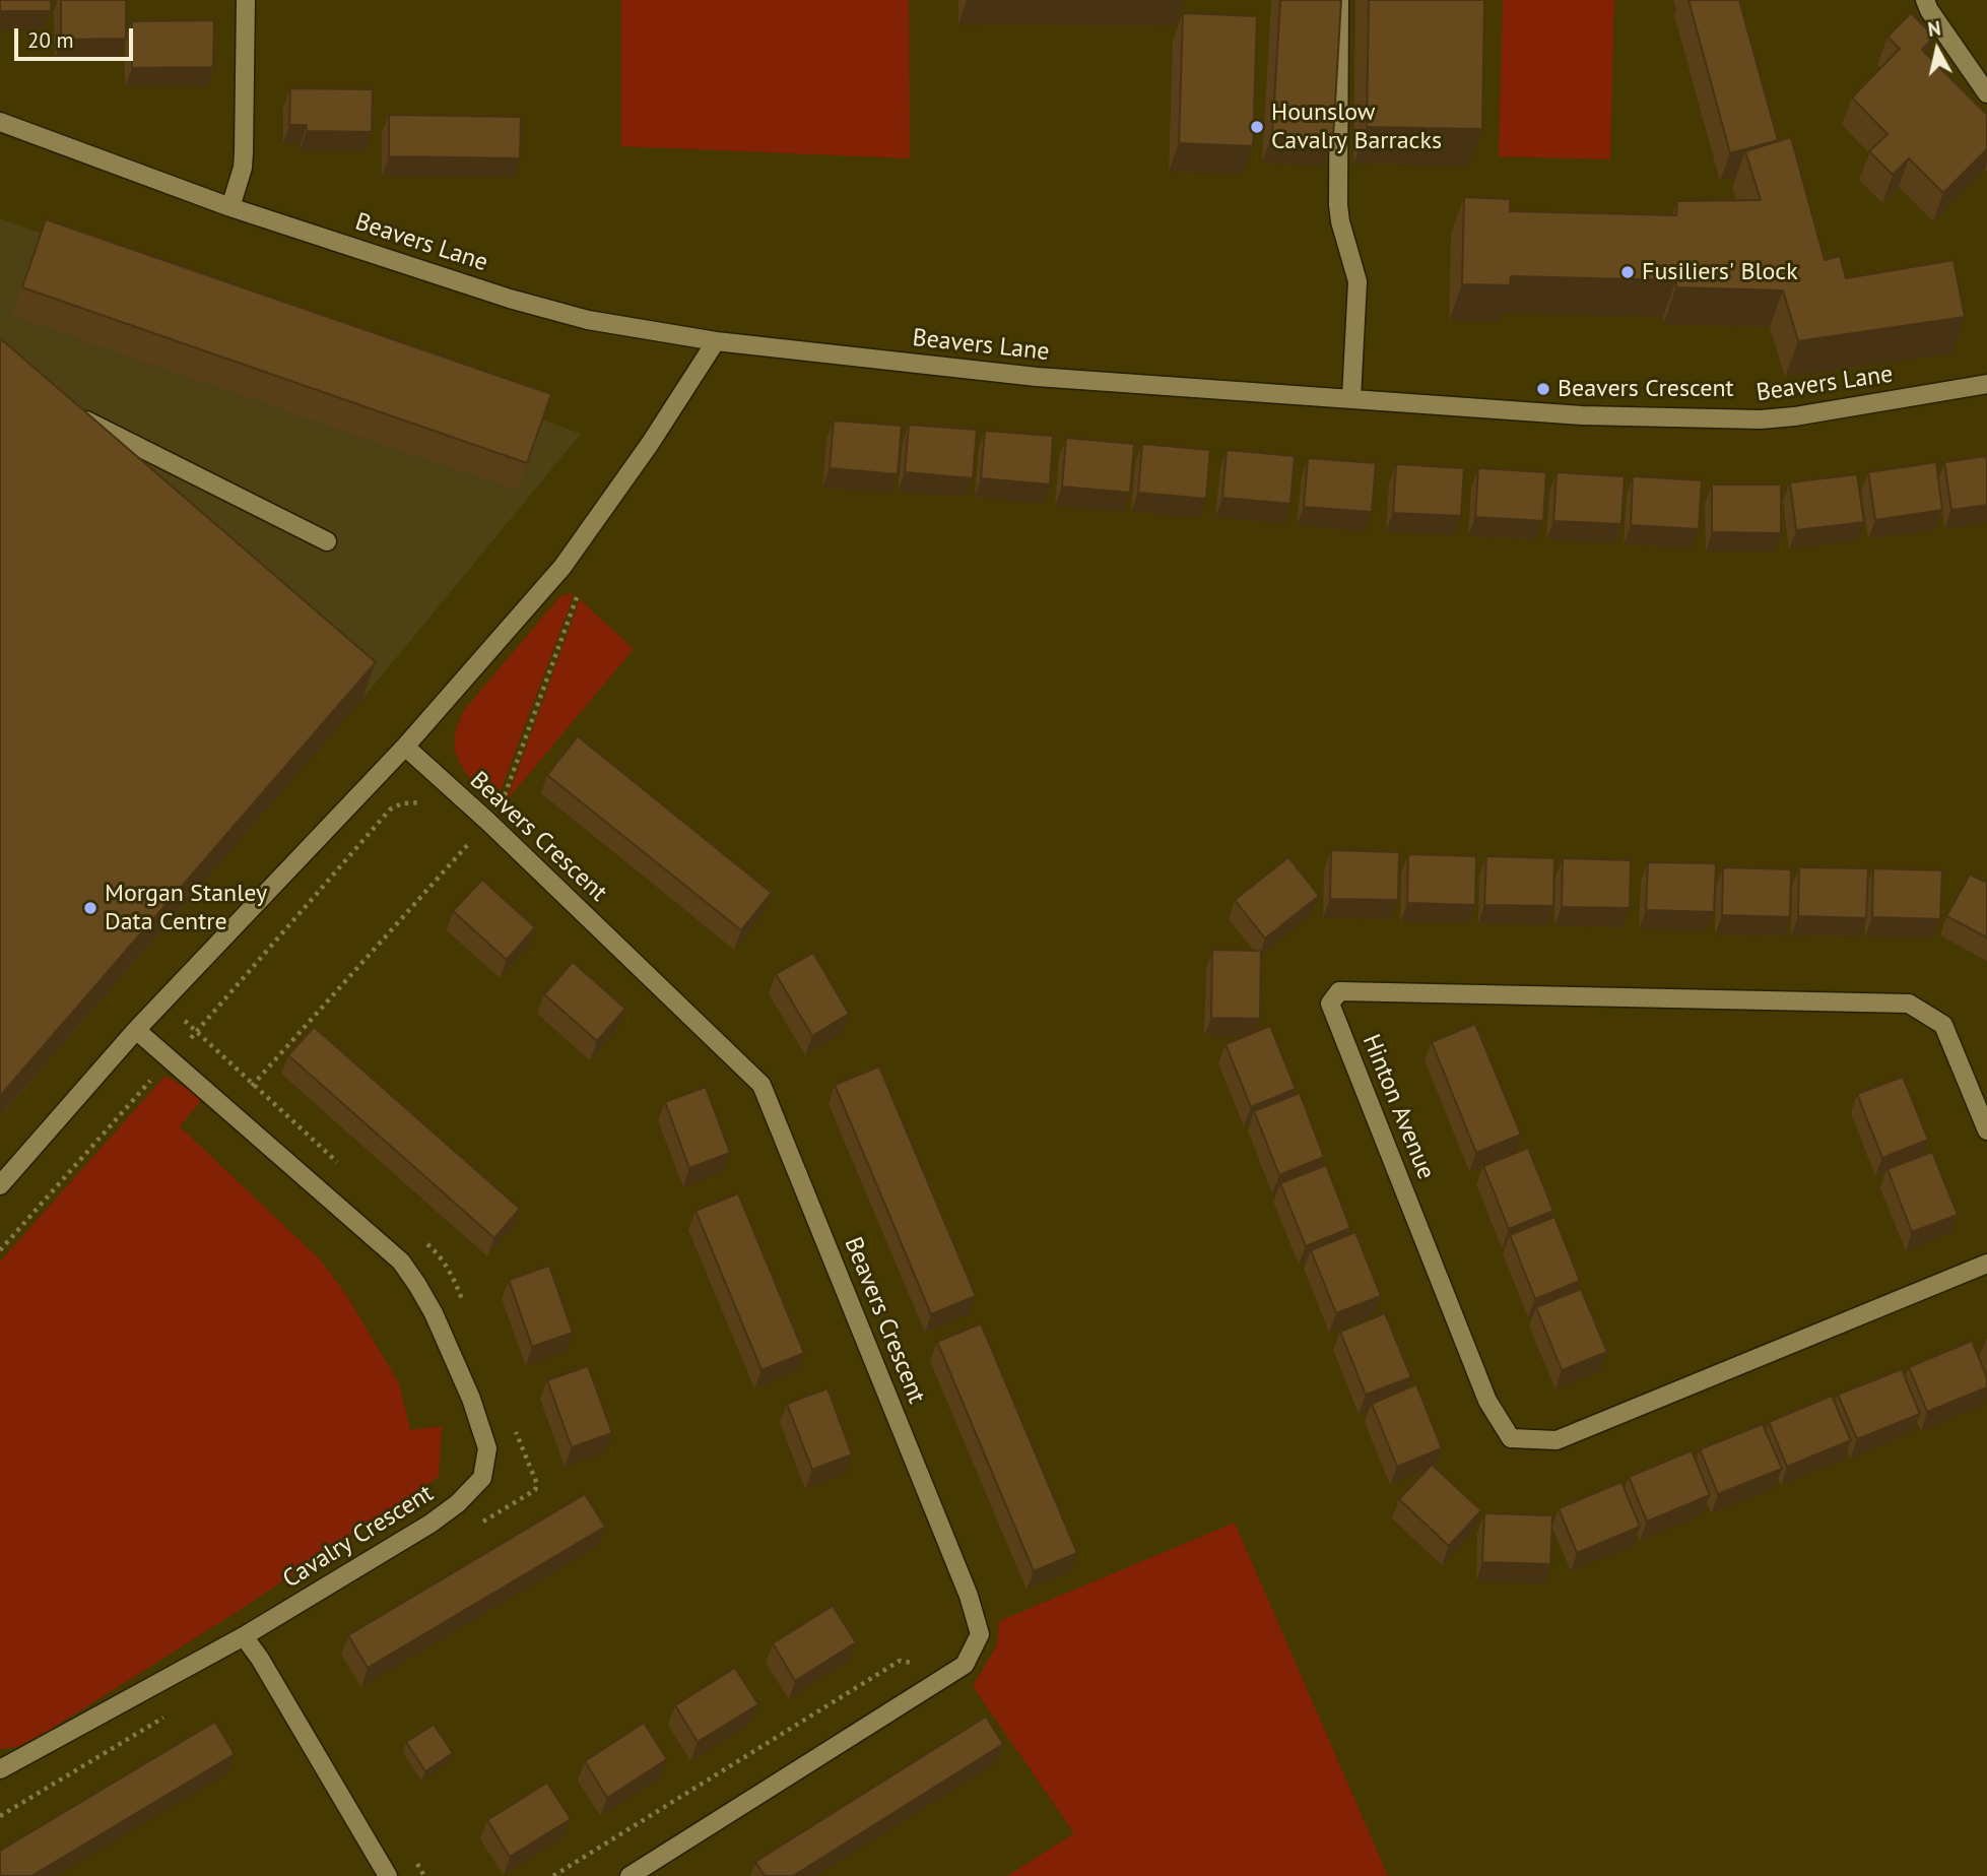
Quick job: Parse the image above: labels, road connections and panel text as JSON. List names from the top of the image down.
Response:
{
  "streets": {
    "street": [
      "Beavers Lane",
      "Beavers Crescent",
      "Hinton Avenue",
      "Cavalry Crescent"
    ]
  },
  "places": [
    "Hounslow Cavalry Barracks",
    "Fusiliers' Block",
    "Beavers Crescent",
    "Morgan Stanley Data Centre"
  ],
  "scale_bar": "20 m",
  "north": "top"
}
